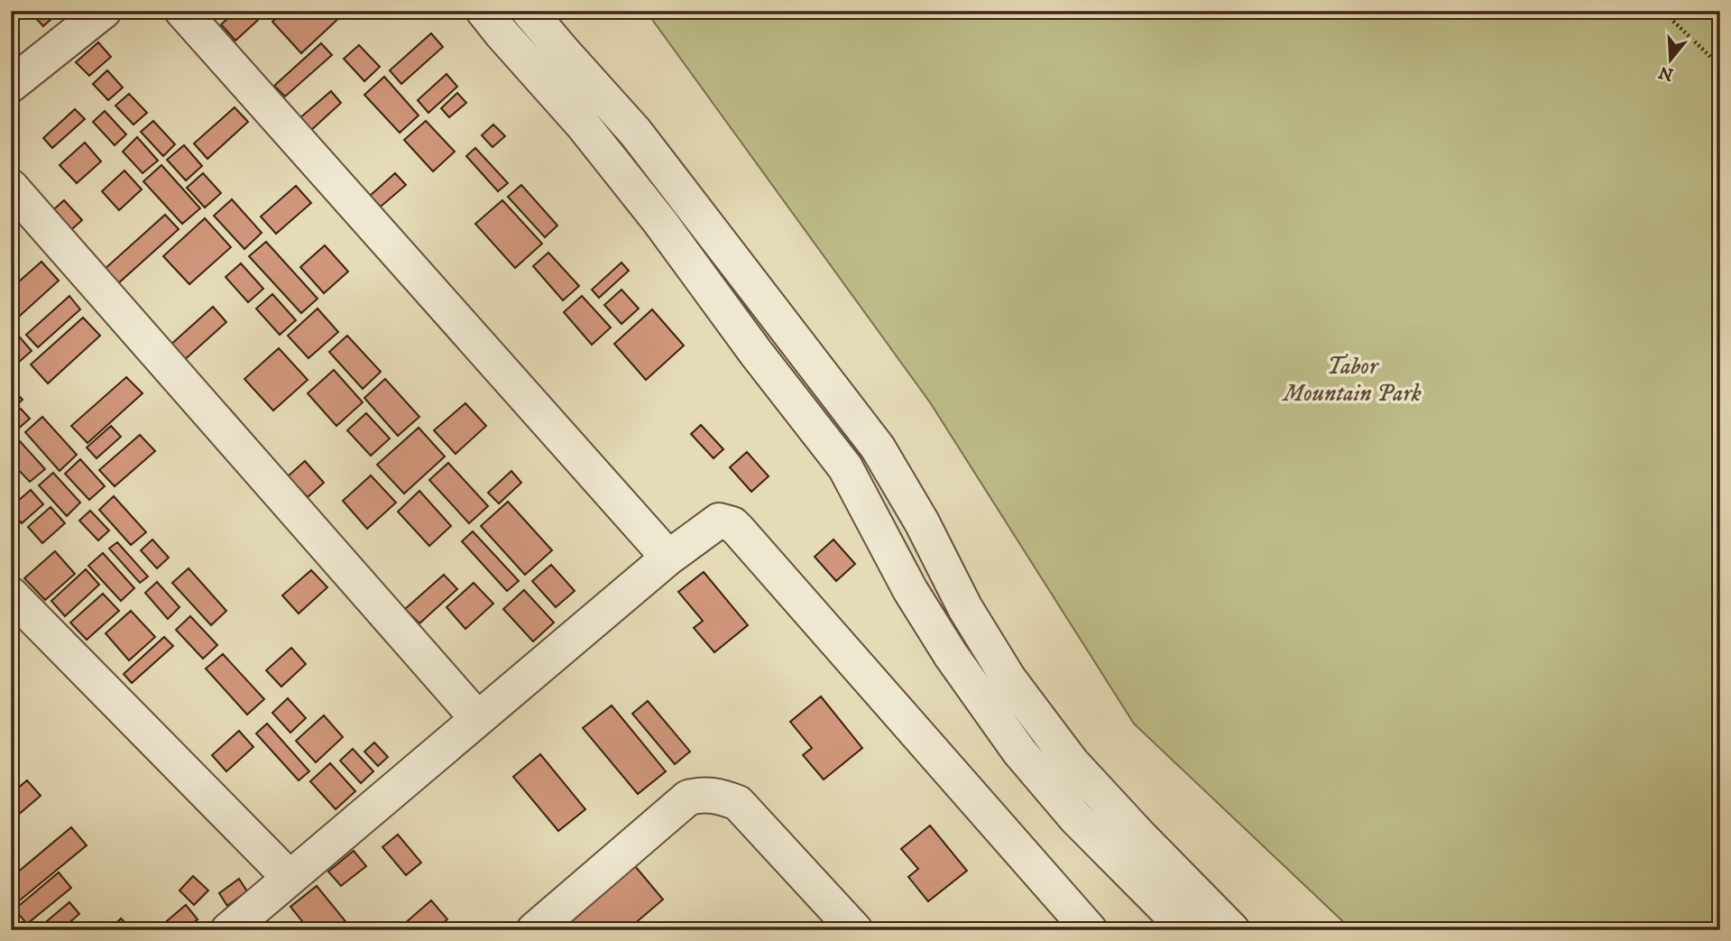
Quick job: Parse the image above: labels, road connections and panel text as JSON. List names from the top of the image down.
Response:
{
  "parks": ["Tabor Mountain Park"],
  "north": "bottom"
}
